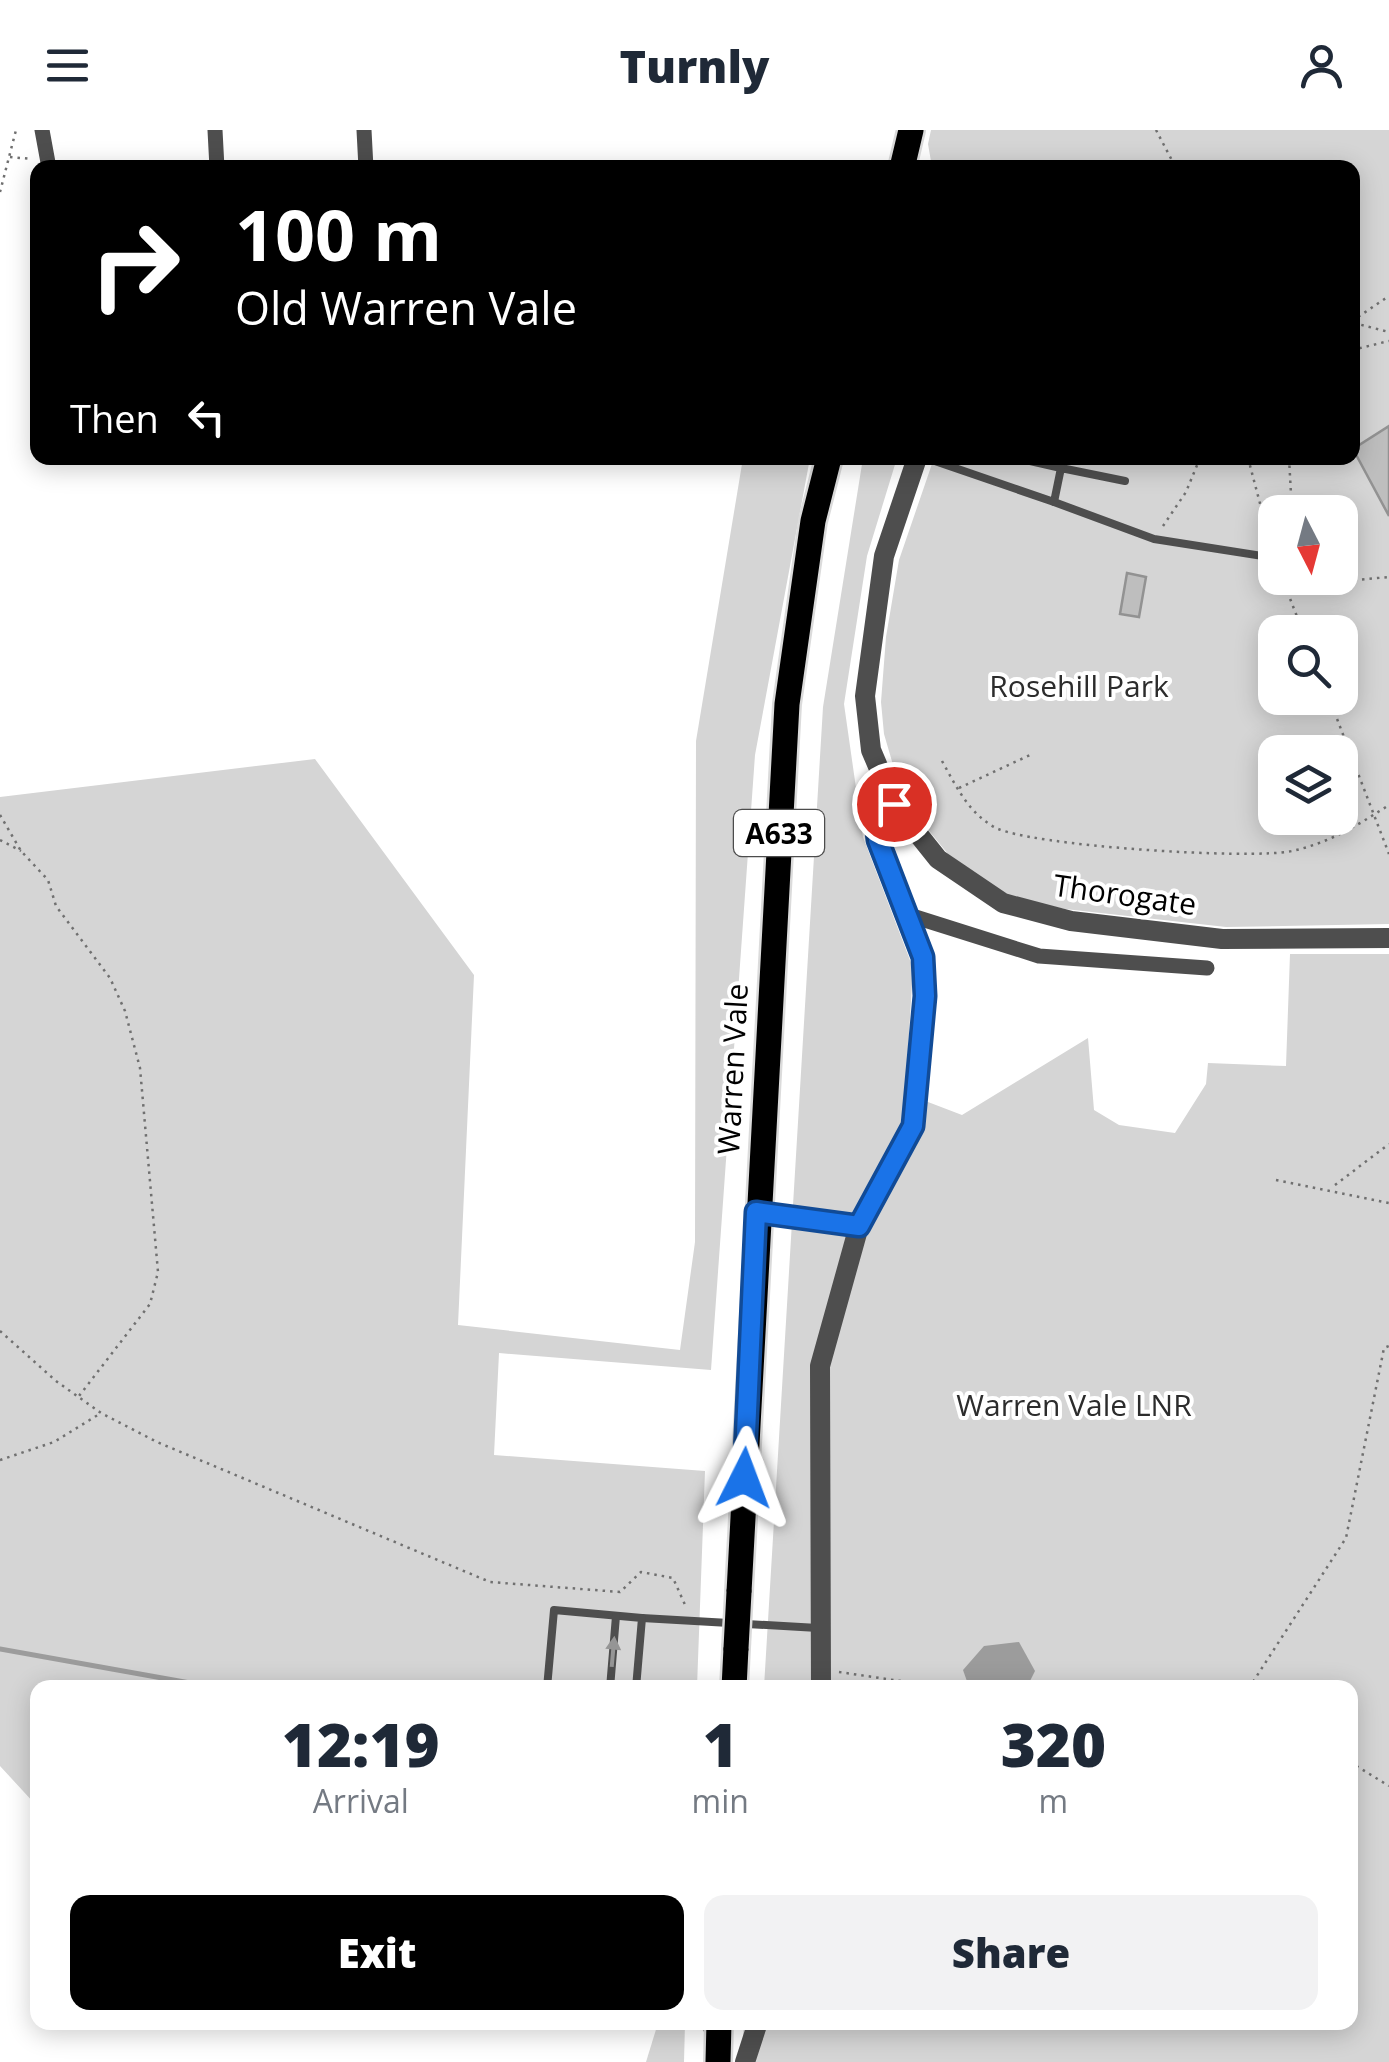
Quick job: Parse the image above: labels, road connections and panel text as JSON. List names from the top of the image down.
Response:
{
  "streets": {
    "main road": ["A633", "Warren Vale"],
    "street": ["Thorogate"]
  },
  "parks": ["Rosehill Park", "Warren Vale LNR"],
  "north": "bottom",
  "page": {
    "header": "Turnly",
    "turn": ["100 m", "Old Warren Vale"],
    "then": "Then",
    "eta": [
      "12:19",
      "Arrival",
      "1",
      "min",
      "320",
      "m"
    ],
    "buttons": ["Exit", "Share"]
  }
}
